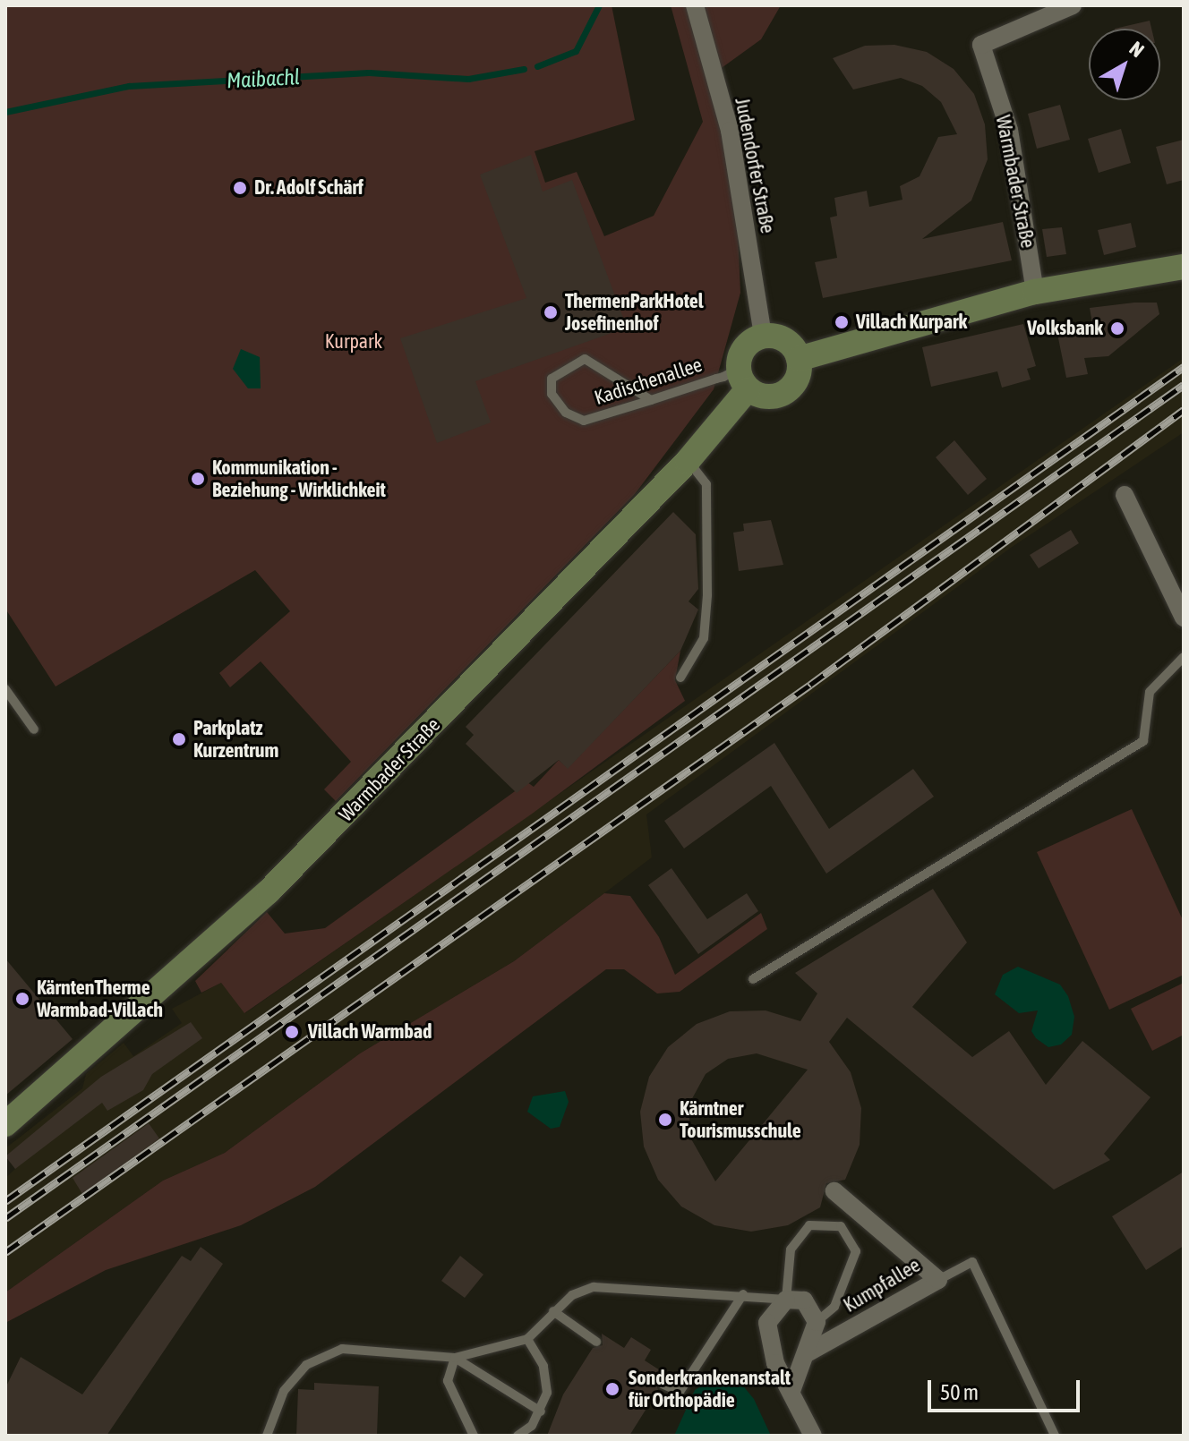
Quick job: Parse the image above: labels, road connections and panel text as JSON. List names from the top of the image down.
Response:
{
  "streets": {
    "street": ["Judendorfer Straße", "Warmbader Straße", "Kumpfallee"],
    "lane": ["Kadischenallee"]
  },
  "crossings": [
    ["Judendorfer Straße", "Warmbader Straße"],
    ["Judendorfer Straße", "Kadischenallee"],
    ["Warmbader Straße", "Kadischenallee"]
  ],
  "water": ["Maibachl"],
  "parks": ["Kurpark"],
  "places": [
    "Dr. Adolf Schärf",
    "ThermenParkHotel Josefinenhof",
    "Villach Kurpark",
    "Volksbank",
    "Kommunikation - Beziehung - Wirklichkeit",
    "Parkplatz Kurzentrum",
    "KärntenTherme Warmbad-Villach",
    "Villach Warmbad",
    "Kärntner Tourismusschule",
    "Sonderkrankenanstalt für Orthopädie"
  ],
  "scale_bar": "50 m",
  "north": "top right"
}
